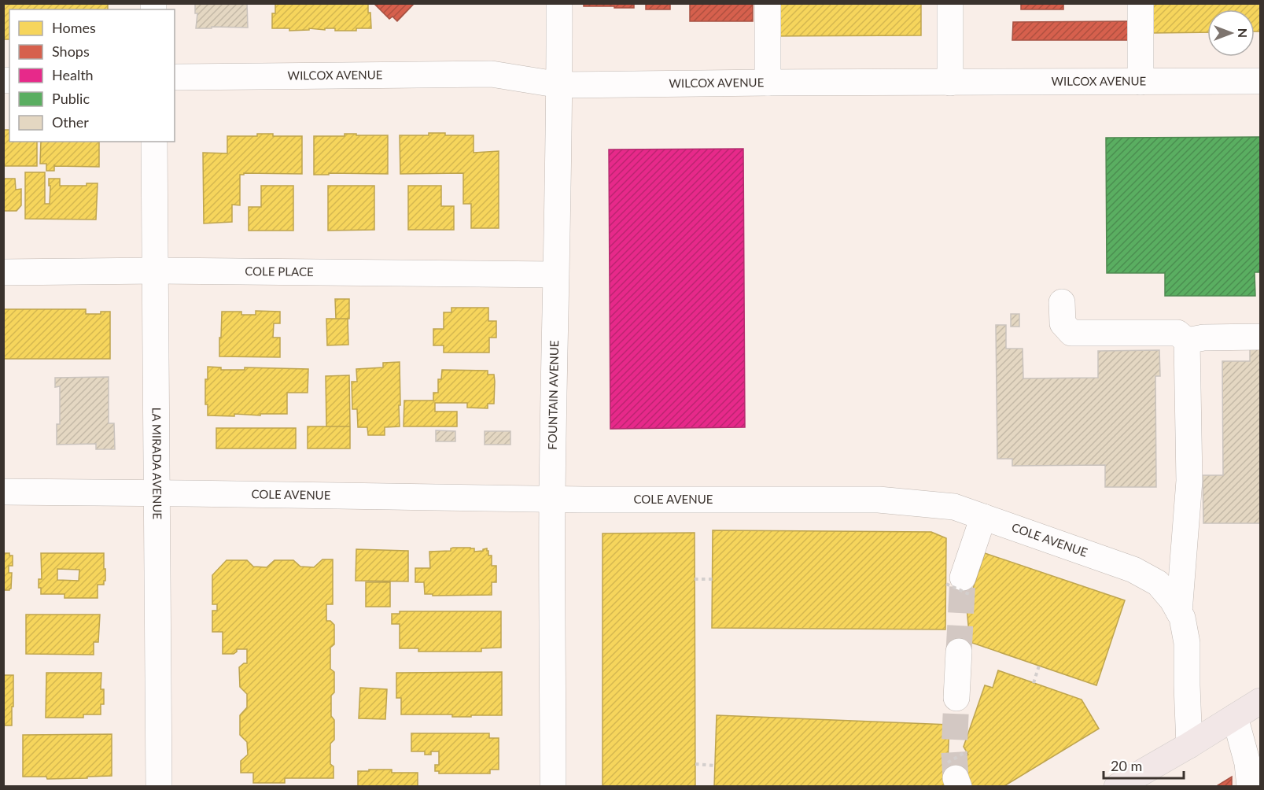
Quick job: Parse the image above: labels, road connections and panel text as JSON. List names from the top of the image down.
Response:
{
  "streets": {
    "street": [
      "WILCOX AVENUE",
      "COLE PLACE",
      "FOUNTAIN AVENUE",
      "LA MIRADA AVENUE",
      "COLE AVENUE"
    ]
  },
  "crossings": [
    ["WILCOX AVENUE", "FOUNTAIN AVENUE"],
    ["COLE PLACE", "FOUNTAIN AVENUE"],
    ["COLE PLACE", "LA MIRADA AVENUE"],
    ["FOUNTAIN AVENUE", "COLE AVENUE"],
    ["LA MIRADA AVENUE", "COLE AVENUE"]
  ],
  "legend": [
    "Homes",
    "Shops",
    "Health",
    "Public",
    "Other"
  ],
  "scale_bar": "20 m",
  "north": "right"
}
